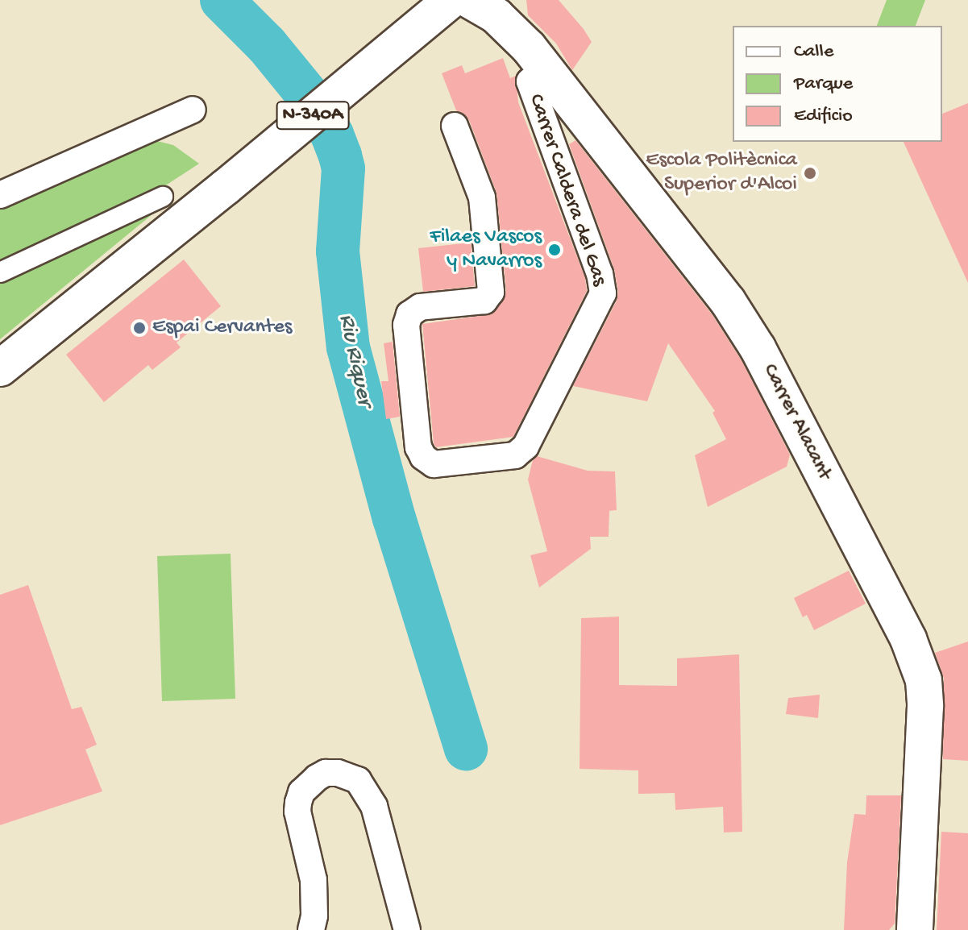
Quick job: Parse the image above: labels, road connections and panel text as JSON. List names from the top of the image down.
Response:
{
  "streets": {
    "main road": ["N-340A", "Carrer Alacant"],
    "street": ["Carrer Caldera del Gas"]
  },
  "crossings": [
    ["Carrer Caldera del Gas", "Carrer Alacant"]
  ],
  "water": ["Riu Riquer"],
  "places": ["Escola Politècnica Superior d'Alcoi", "Filaes Vascos y Navarros", "Espai Cervantes"],
  "legend": ["Calle", "Parque", "Edificio"]
}
